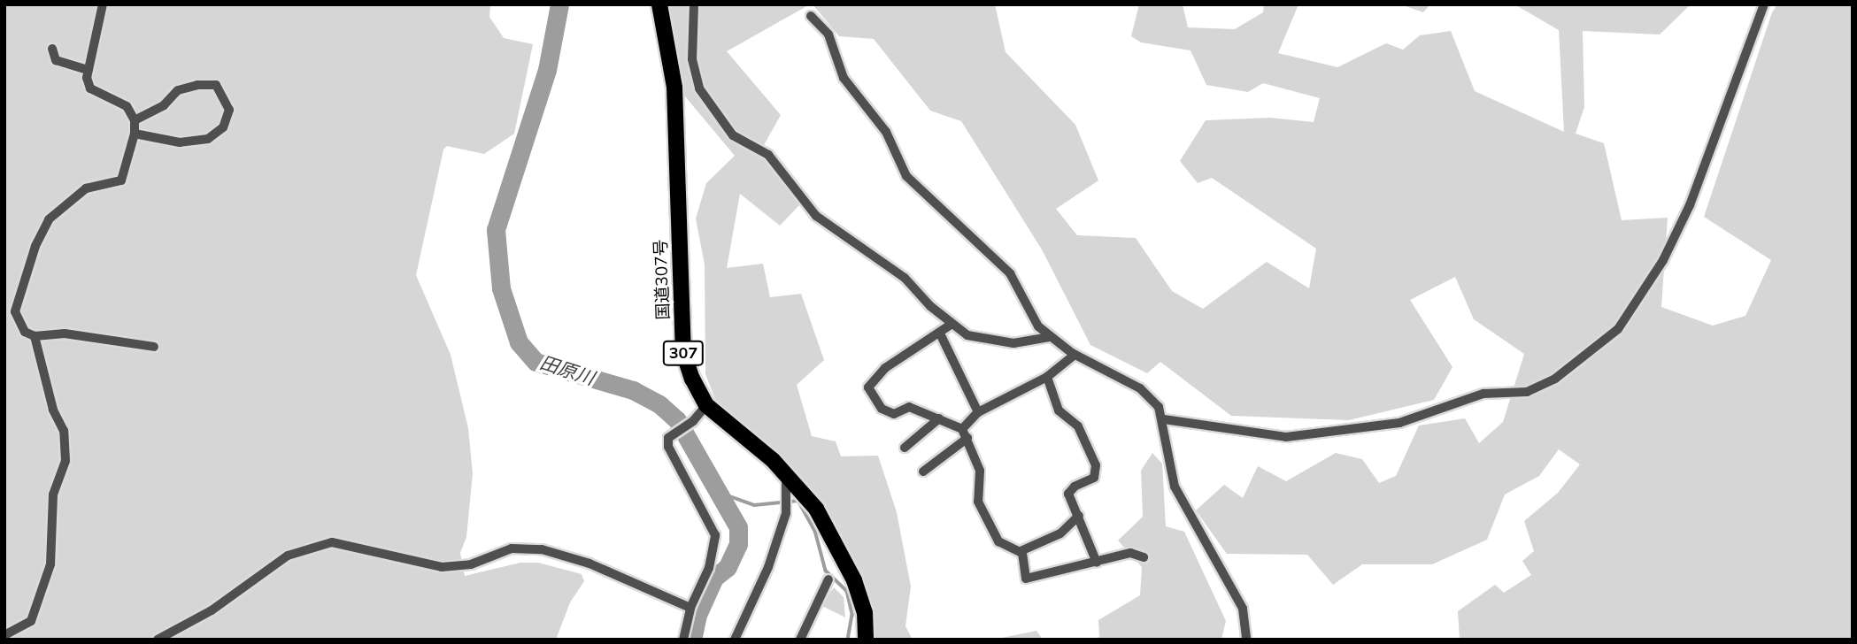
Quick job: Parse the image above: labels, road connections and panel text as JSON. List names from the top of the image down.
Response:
{
  "streets": {
    "highway": ["国道307号", "307"]
  },
  "water": ["田原川"]
}
